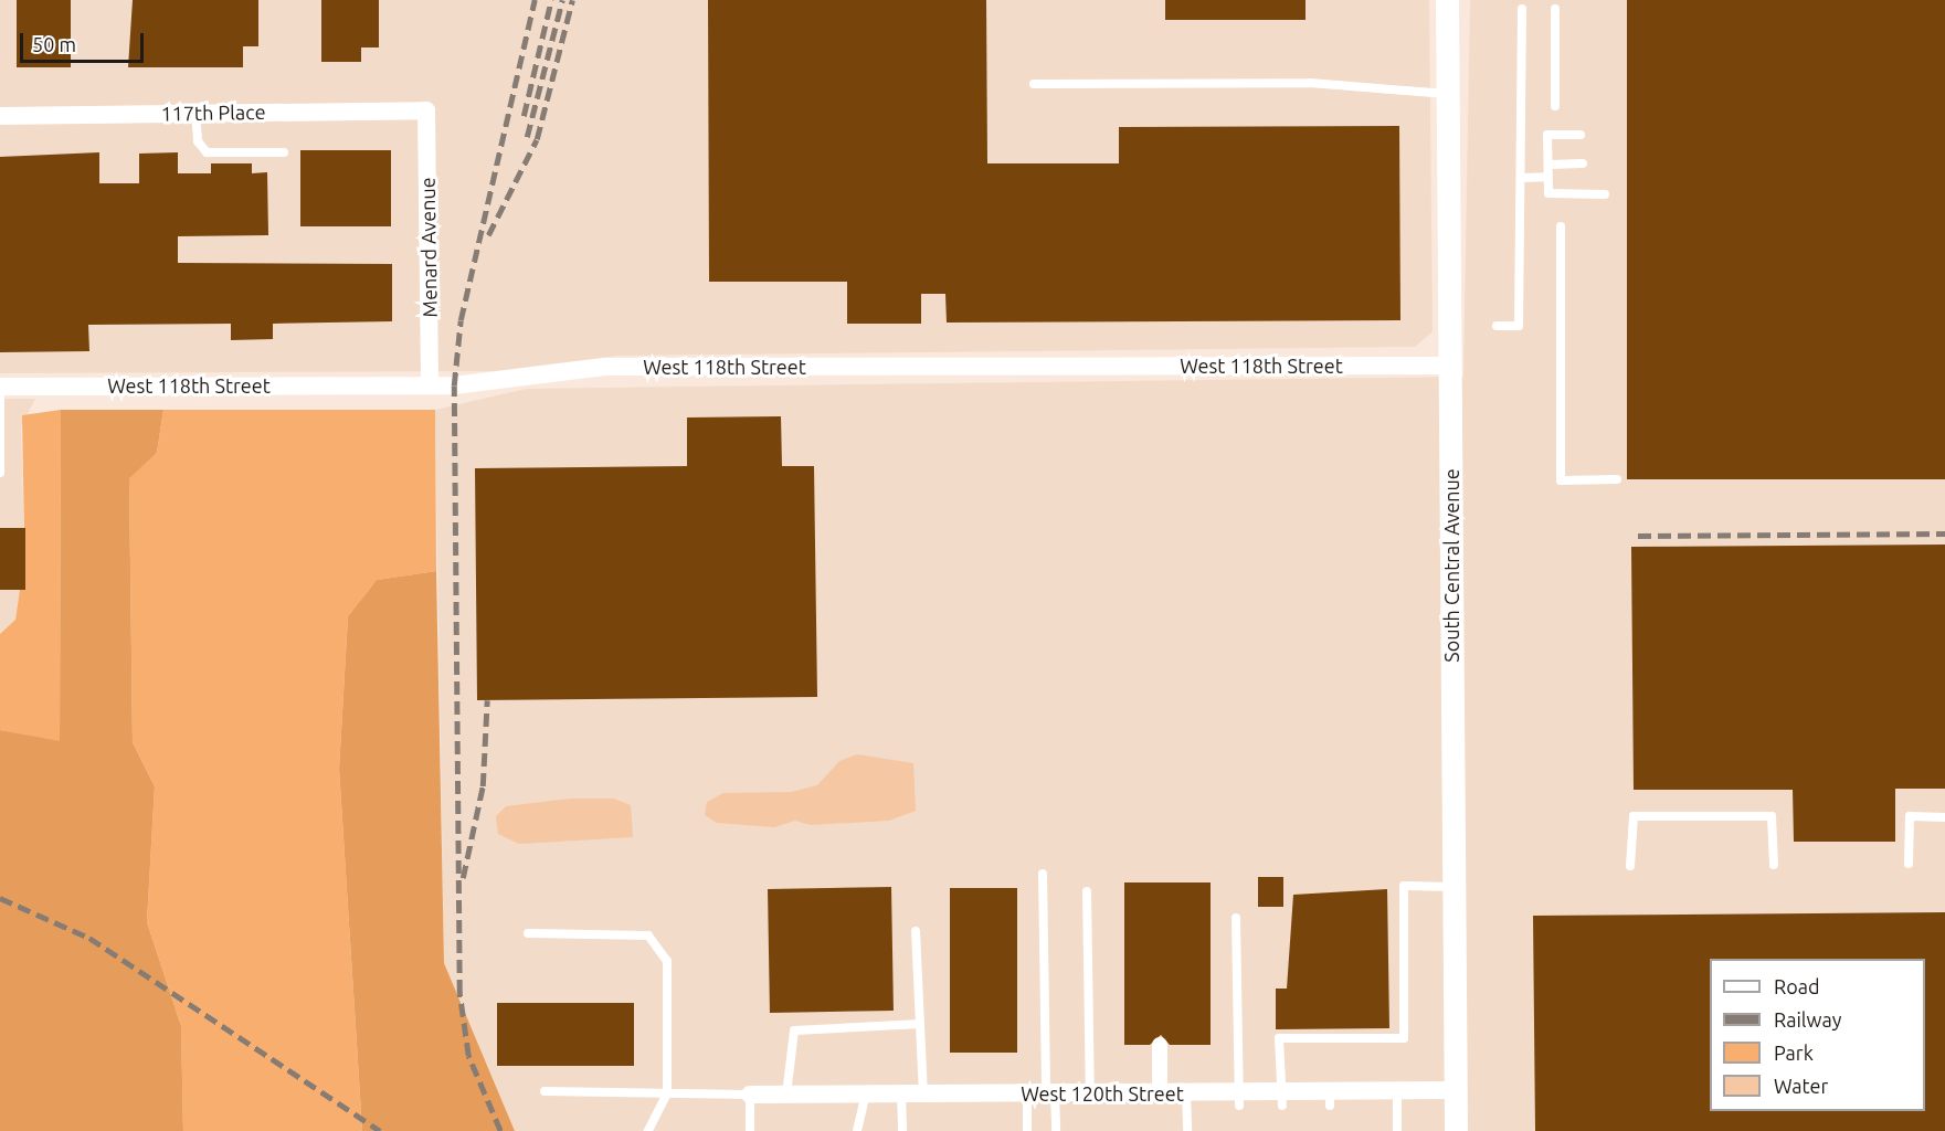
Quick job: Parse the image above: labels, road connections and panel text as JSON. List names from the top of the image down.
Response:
{
  "streets": {
    "street": [
      "117th Place",
      "Menard Avenue",
      "West 118th Street",
      "South Central Avenue",
      "West 120th Street"
    ]
  },
  "crossings": [
    ["117th Place", "Menard Avenue"],
    ["Menard Avenue", "West 118th Street"],
    ["West 118th Street", "South Central Avenue"],
    ["South Central Avenue", "West 120th Street"]
  ],
  "legend": [
    "Road",
    "Railway",
    "Park",
    "Water"
  ],
  "scale_bar": "50 m"
}
